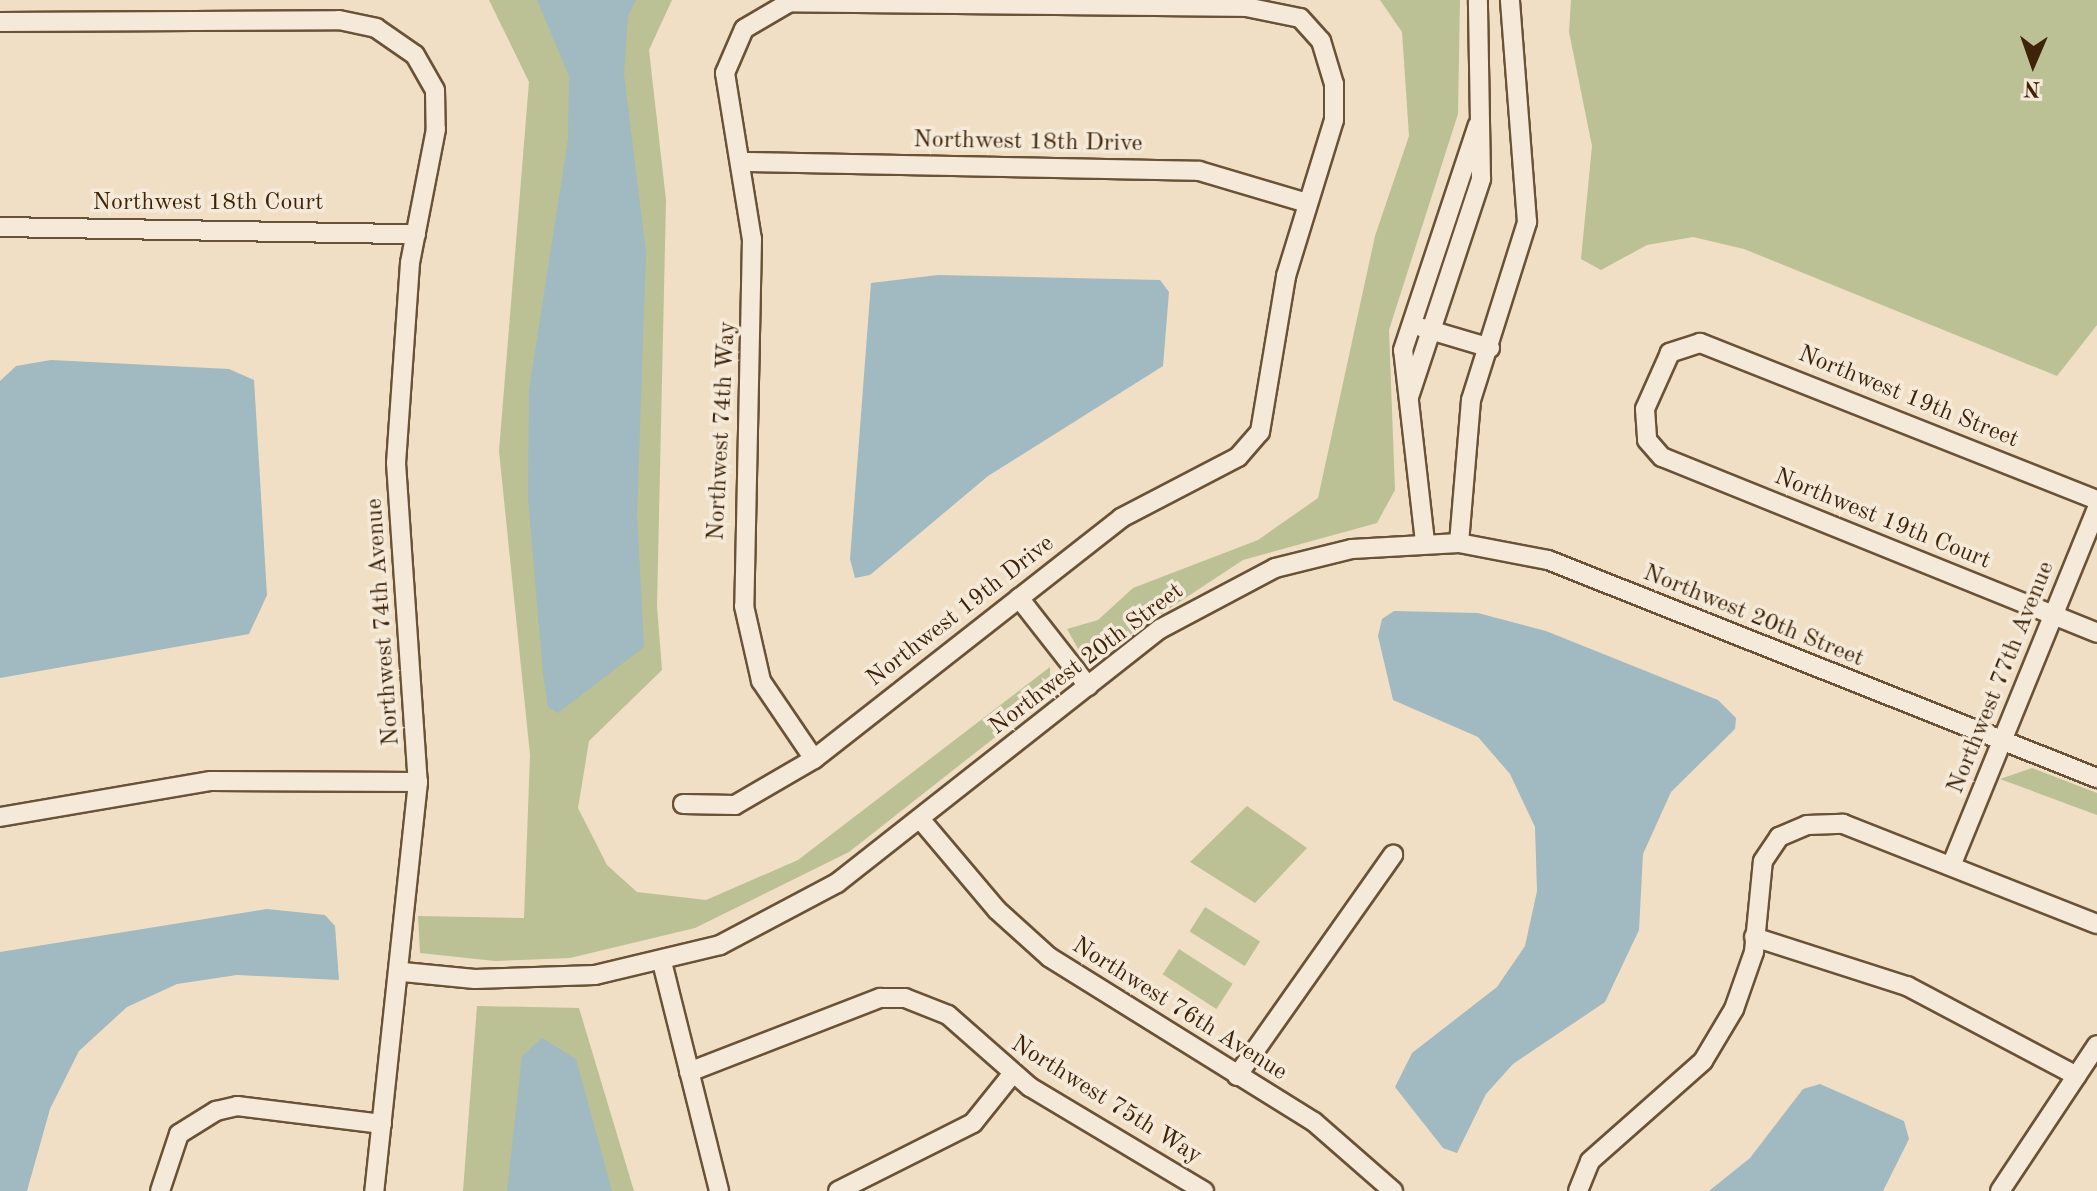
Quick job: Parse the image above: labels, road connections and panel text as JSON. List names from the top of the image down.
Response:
{
  "streets": {
    "street": [
      "Northwest 18th Drive",
      "Northwest 18th Court",
      "Northwest 19th Street",
      "Northwest 74th Way",
      "Northwest 19th Court",
      "Northwest 19th Drive",
      "Northwest 20th Street",
      "Northwest 74th Avenue",
      "Northwest 77th Avenue",
      "Northwest 76th Avenue",
      "Northwest 75th Way"
    ]
  },
  "crossings": [
    ["Northwest 18th Drive", "Northwest 74th Way"],
    ["Northwest 18th Drive", "Northwest 19th Drive"],
    ["Northwest 18th Court", "Northwest 74th Avenue"],
    ["Northwest 19th Street", "Northwest 19th Court"],
    ["Northwest 74th Way", "Northwest 19th Drive"],
    ["Northwest 19th Court", "Northwest 77th Avenue"],
    ["Northwest 20th Street", "Northwest 74th Avenue"],
    ["Northwest 20th Street", "Northwest 77th Avenue"],
    ["Northwest 20th Street", "Northwest 76th Avenue"]
  ],
  "north": "bottom"
}
